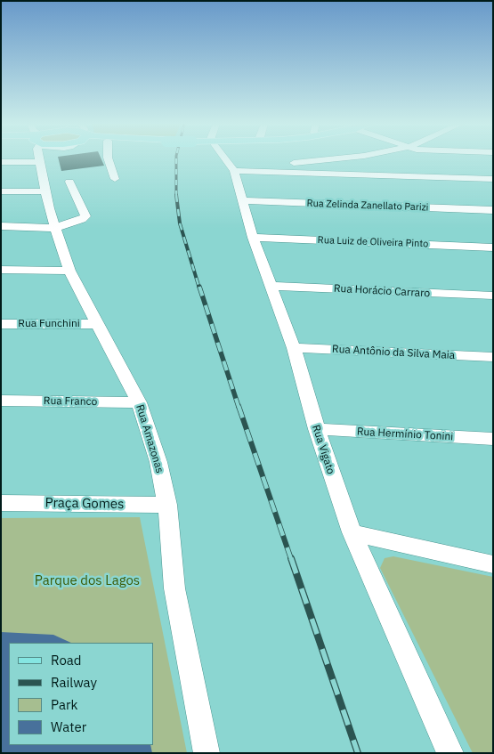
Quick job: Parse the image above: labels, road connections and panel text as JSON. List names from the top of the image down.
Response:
{
  "streets": {
    "street": [
      "Rua Zelinda Zanellato Parizi",
      "Rua Luiz de Oliveira Pinto",
      "Rua Horácio Carraro",
      "Rua Funchini",
      "Rua Antônio da Silva Maia",
      "Rua Franco",
      "Rua Hermínio Tonini",
      "Rua Amazonas",
      "Rua Vigato",
      "Praça Gomes"
    ]
  },
  "crossings": [
    ["Rua Zelinda Zanellato Parizi", "Rua Vigato"],
    ["Rua Luiz de Oliveira Pinto", "Rua Vigato"],
    ["Rua Horácio Carraro", "Rua Vigato"],
    ["Rua Funchini", "Rua Amazonas"],
    ["Rua Antônio da Silva Maia", "Rua Vigato"],
    ["Rua Franco", "Rua Amazonas"],
    ["Rua Hermínio Tonini", "Rua Vigato"],
    ["Rua Amazonas", "Praça Gomes"]
  ],
  "parks": ["Parque dos Lagos"],
  "legend": [
    "Road",
    "Railway",
    "Park",
    "Water"
  ]
}
